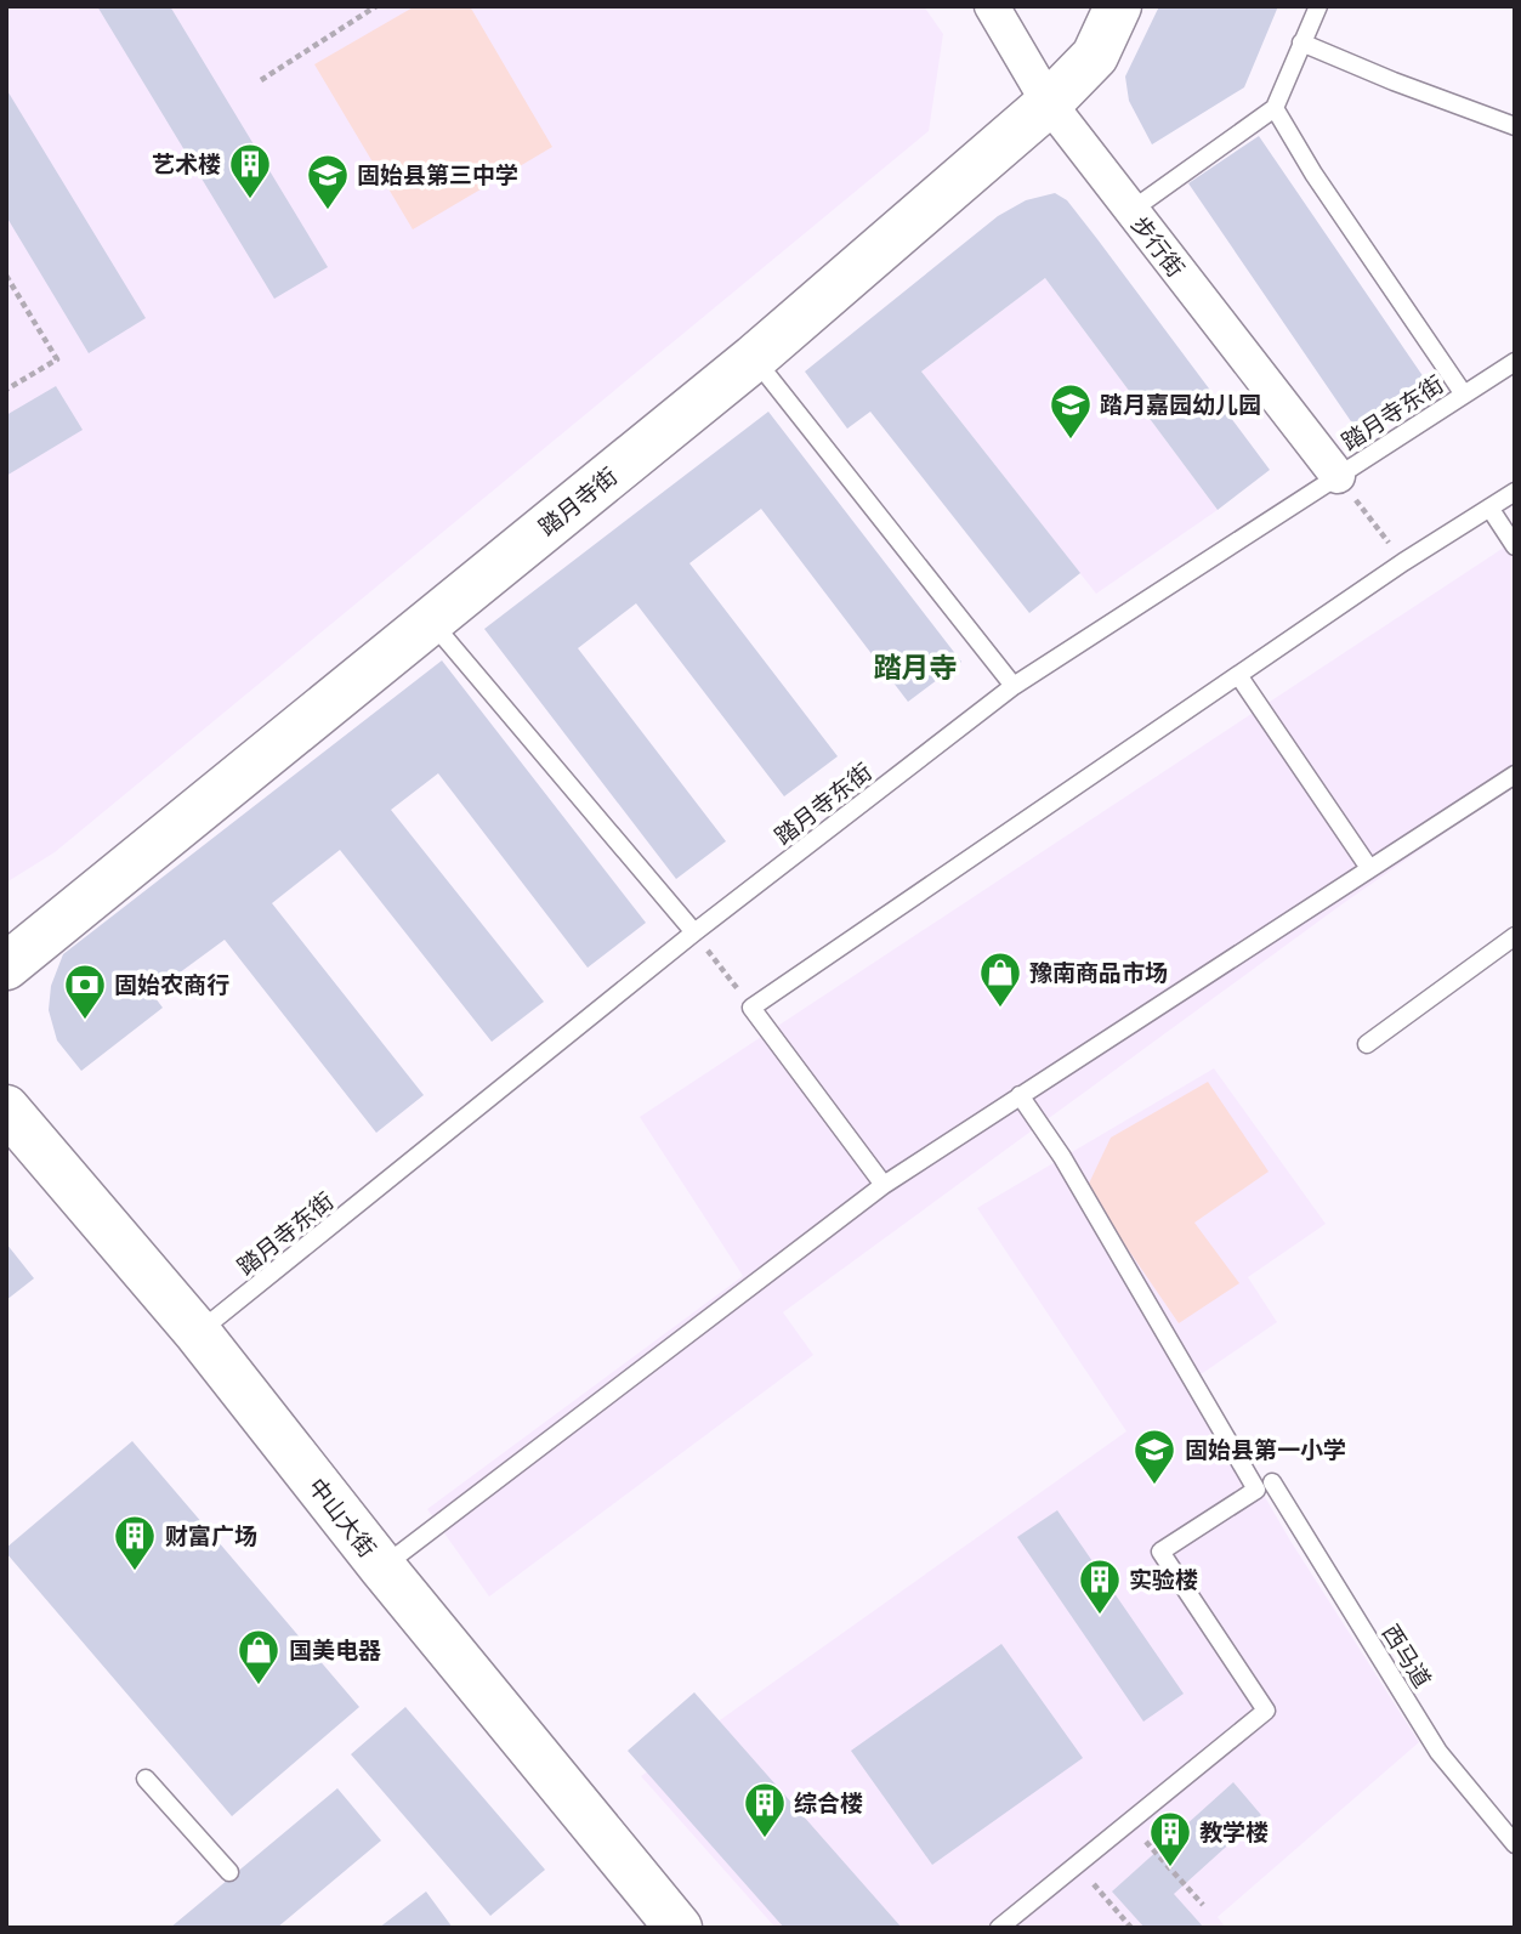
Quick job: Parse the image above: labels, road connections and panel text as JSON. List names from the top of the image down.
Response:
{
  "streets": {
    "street": ["步行街", "踏月寺街", "中山大街"],
    "lane": ["踏月寺东街", "西马道"]
  },
  "crossings": [
    ["步行街", "踏月寺东街"],
    ["步行街", "踏月寺街"],
    ["踏月寺东街", "中山大街"]
  ],
  "districts": ["踏月寺"],
  "places": {
    "building": [
      "艺术楼",
      "财富广场",
      "实验楼",
      "综合楼",
      "教学楼"
    ],
    "school or university": ["固始县第三中学", "踏月嘉园幼儿园", "固始县第一小学"],
    "shop": ["豫南商品市场", "国美电器"],
    "bank": ["固始农商行"]
  }
}
